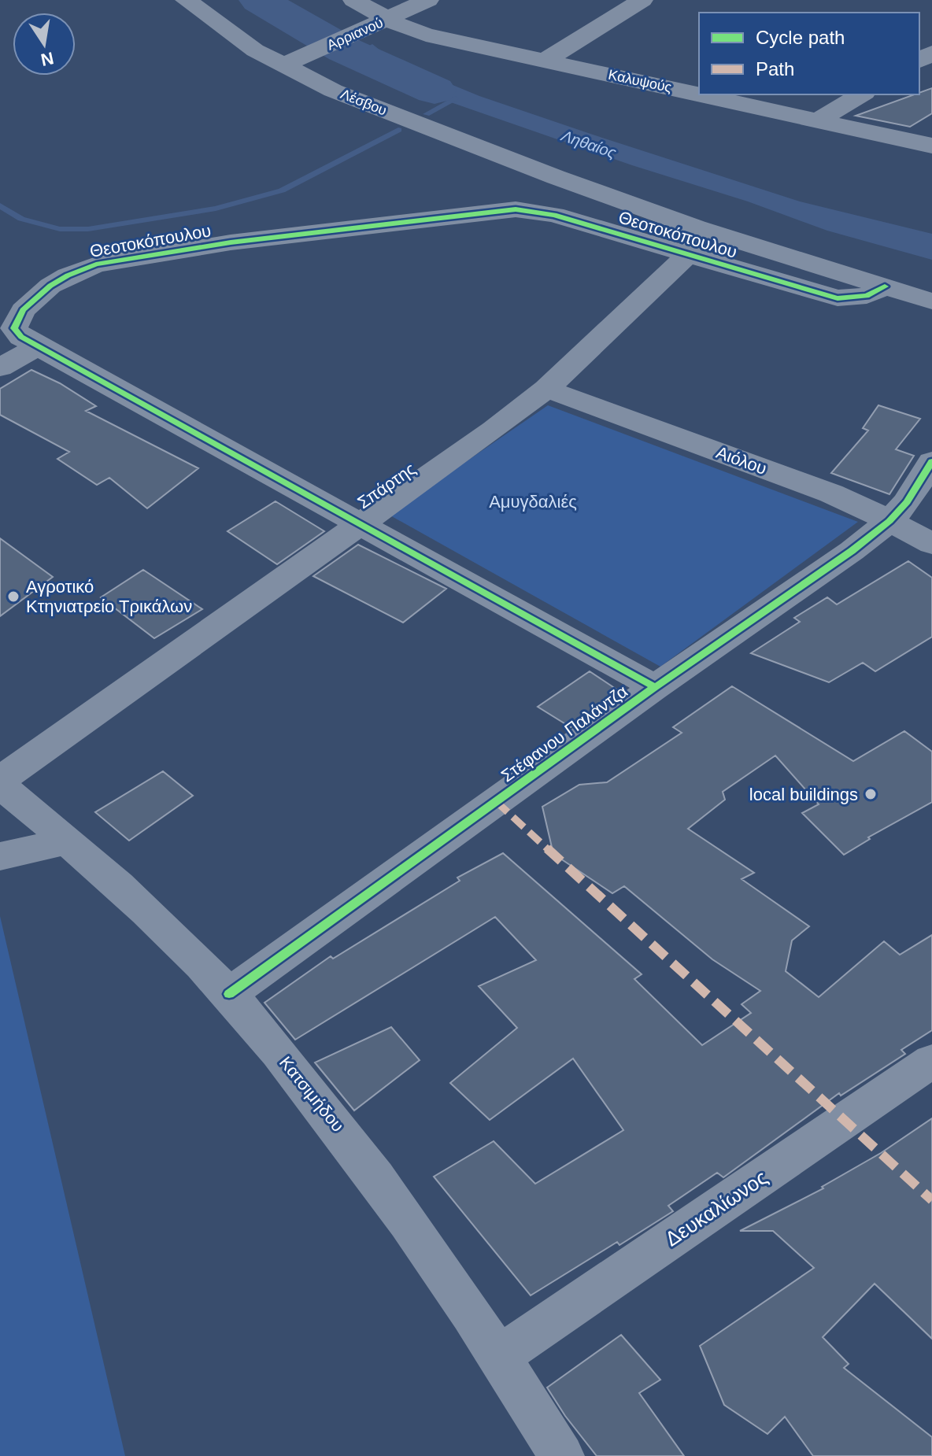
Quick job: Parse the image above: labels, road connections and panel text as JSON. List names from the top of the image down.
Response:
{
  "streets": {
    "street": [
      "Αρριανού",
      "Καλυψούς",
      "Λέσβου",
      "Θεοτοκόπουλου",
      "Αιόλου",
      "Σπάρτης",
      "Στέφανου Παλάντζα",
      "Κατσιμήδου",
      "Δευκαλίωνος"
    ]
  },
  "crossings": [
    ["Αρριανού", "Καλυψούς"],
    ["Αρριανού", "Λέσβου"],
    ["Λέσβου", "Θεοτοκόπουλου"],
    ["Λέσβου", "Σπάρτης"],
    ["Θεοτοκόπουλου", "Σπάρτης"],
    ["Θεοτοκόπουλου", "Στέφανου Παλάντζα"],
    ["Αιόλου", "Σπάρτης"],
    ["Αιόλου", "Στέφανου Παλάντζα"],
    ["Στέφανου Παλάντζα", "Κατσιμήδου"],
    ["Κατσιμήδου", "Δευκαλίωνος"]
  ],
  "water": ["Ληθαίος"],
  "parks": ["Αμυγδαλιές"],
  "places": ["Αγροτικό Κτηνιατρείο Τρικάλων", "local buildings"],
  "legend": ["Cycle path", "Path"],
  "north": "bottom"
}
